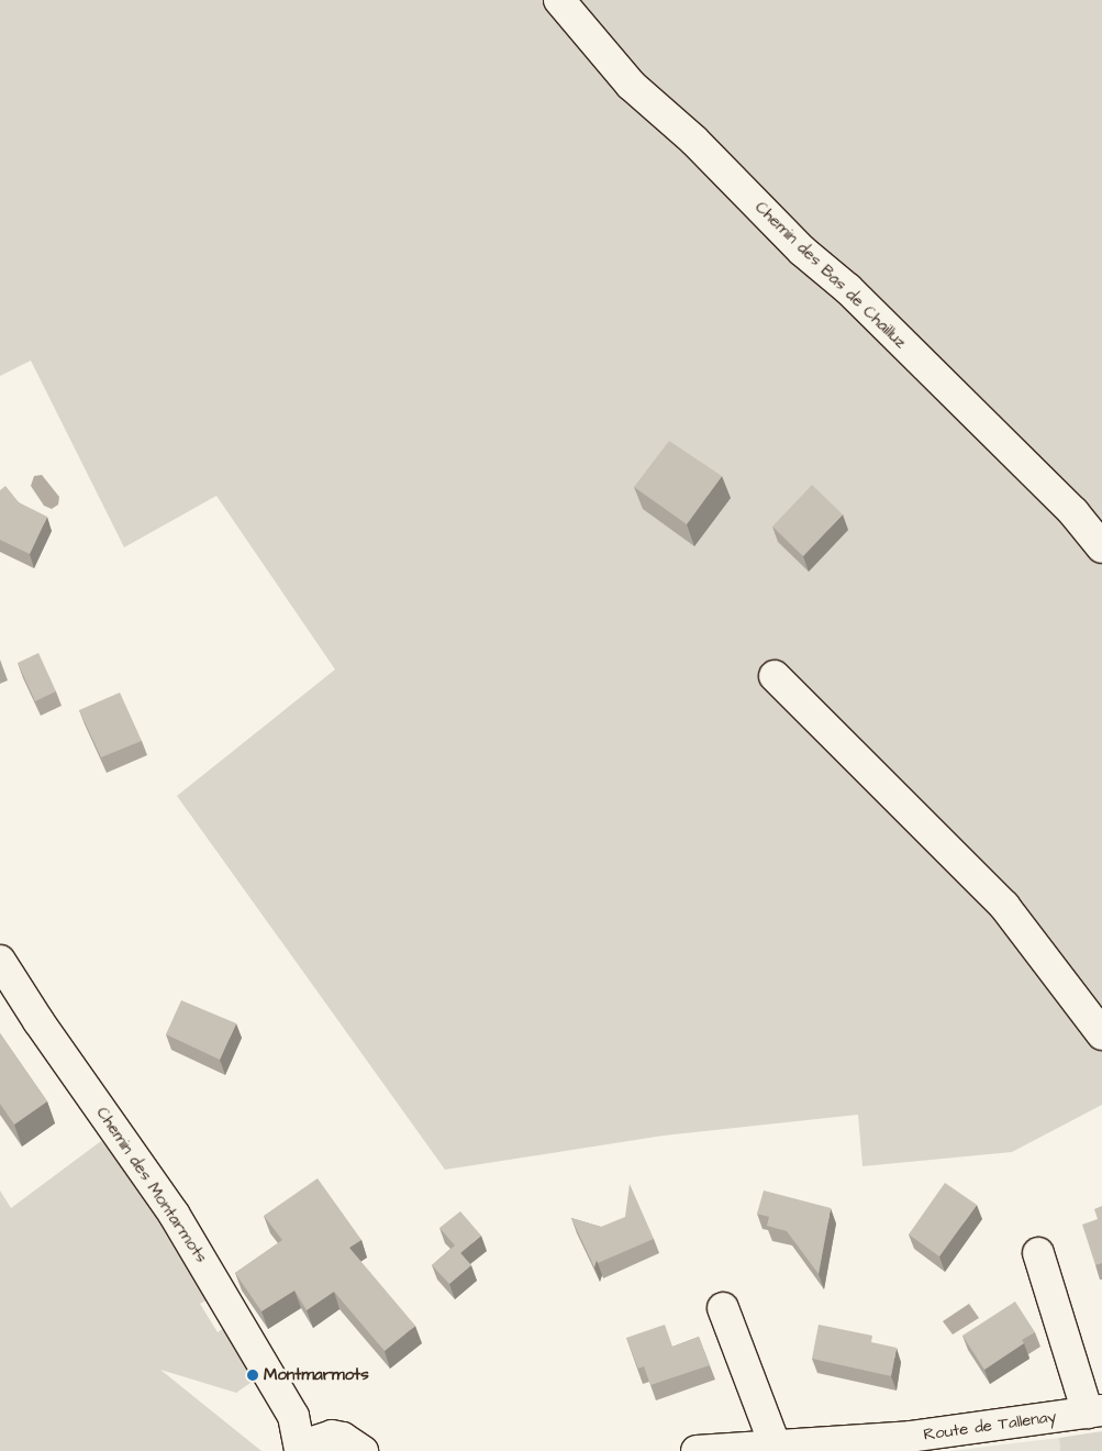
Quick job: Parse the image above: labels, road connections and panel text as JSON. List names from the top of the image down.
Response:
{
  "streets": {
    "street": ["Chemin des Bas de Chailluz", "Chemin des Montarmots", "Route de Tallenay"]
  },
  "places": ["Montmarmots"]
}
